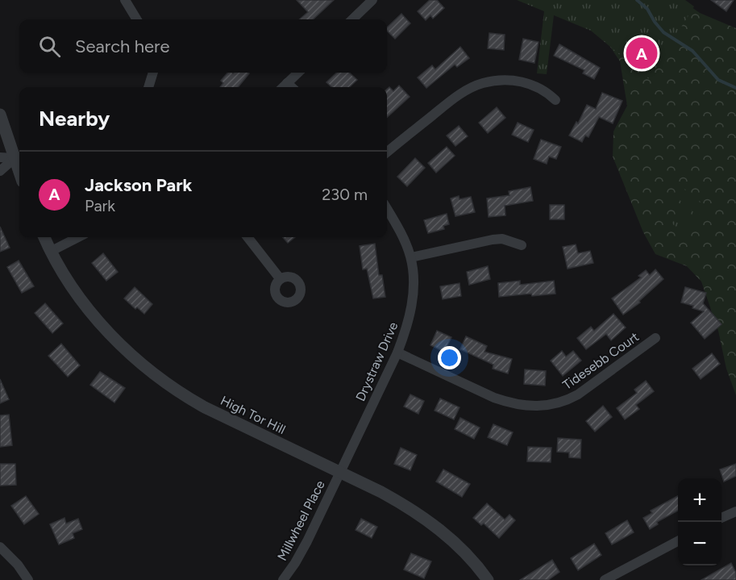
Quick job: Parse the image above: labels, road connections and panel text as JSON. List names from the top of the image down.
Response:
{
  "streets": {
    "street": [
      "Tidesebb Court",
      "Drystraw Drive",
      "High Tor Hill",
      "Millwheel Place"
    ]
  },
  "crossings": [
    ["Tidesebb Court", "Drystraw Drive"],
    ["Drystraw Drive", "High Tor Hill"],
    ["Drystraw Drive", "Millwheel Place"],
    ["High Tor Hill", "Millwheel Place"]
  ],
  "page": {
    "search": "Search here",
    "pins": "A",
    "heading": "Nearby",
    "list": [
      {
        "mark": "A",
        "name": "Jackson Park",
        "note": "Park",
        "value": "230 m"
      }
    ],
    "map_buttons": ["+", "−"]
  }
}
